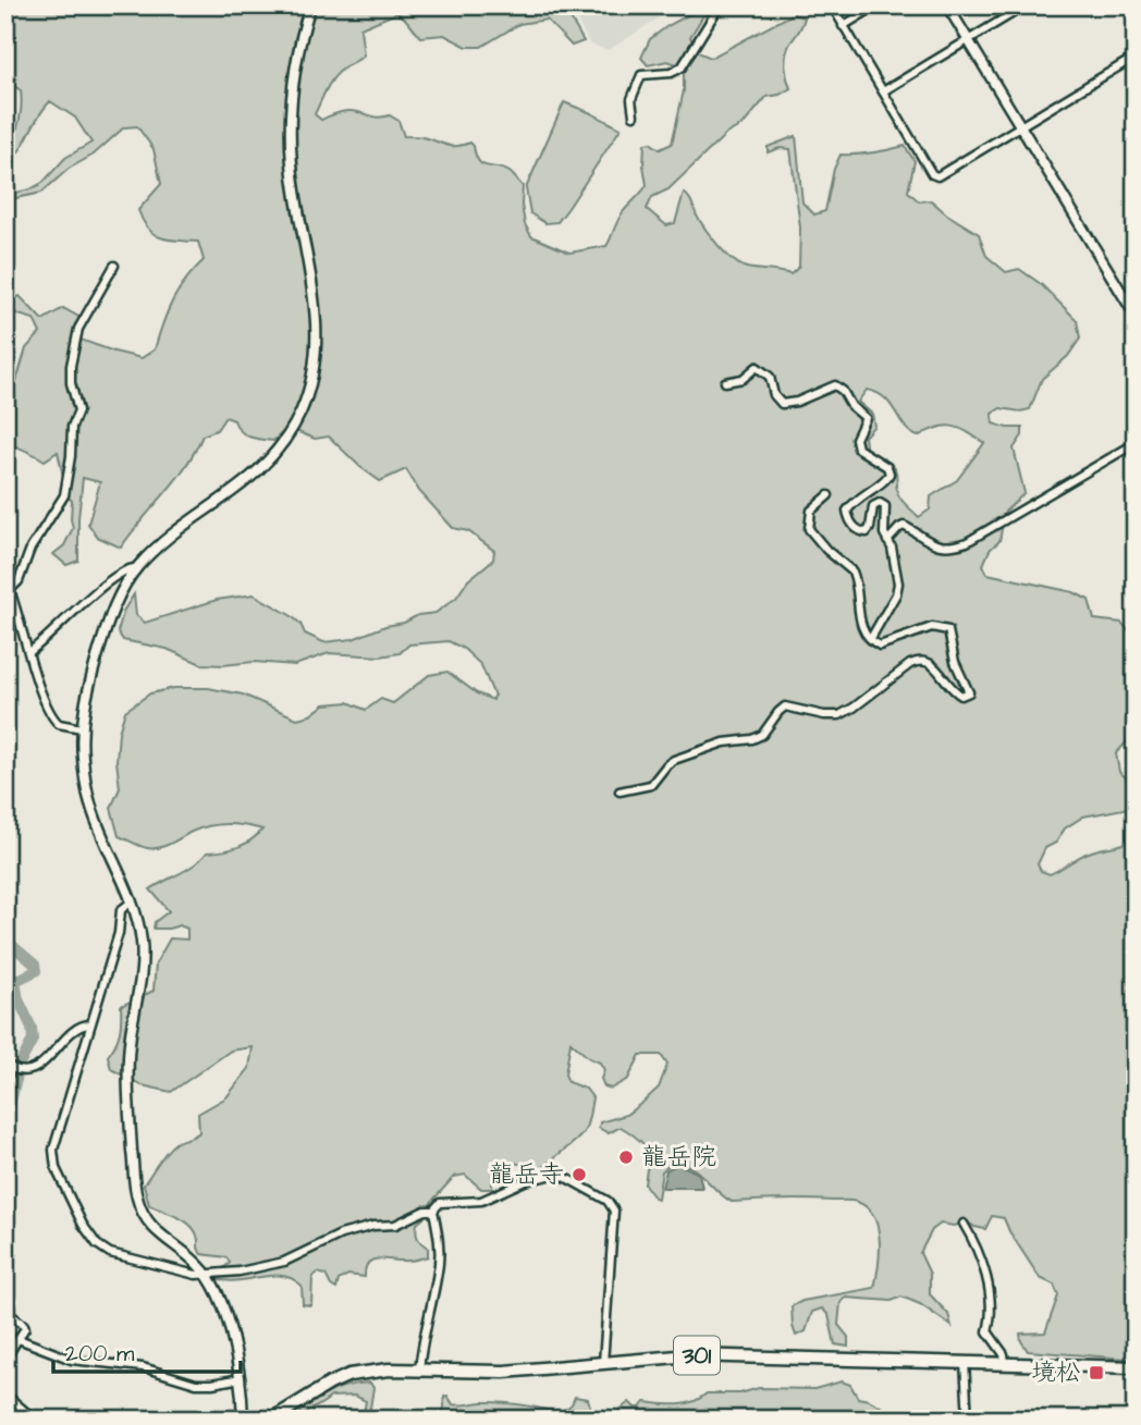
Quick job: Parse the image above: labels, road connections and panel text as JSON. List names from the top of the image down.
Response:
{
  "streets": {
    "highway": ["301"]
  },
  "places": {
    "other": ["龍岳院", "龍岳寺"],
    "transit": ["境松"]
  },
  "scale_bar": "200 m"
}
